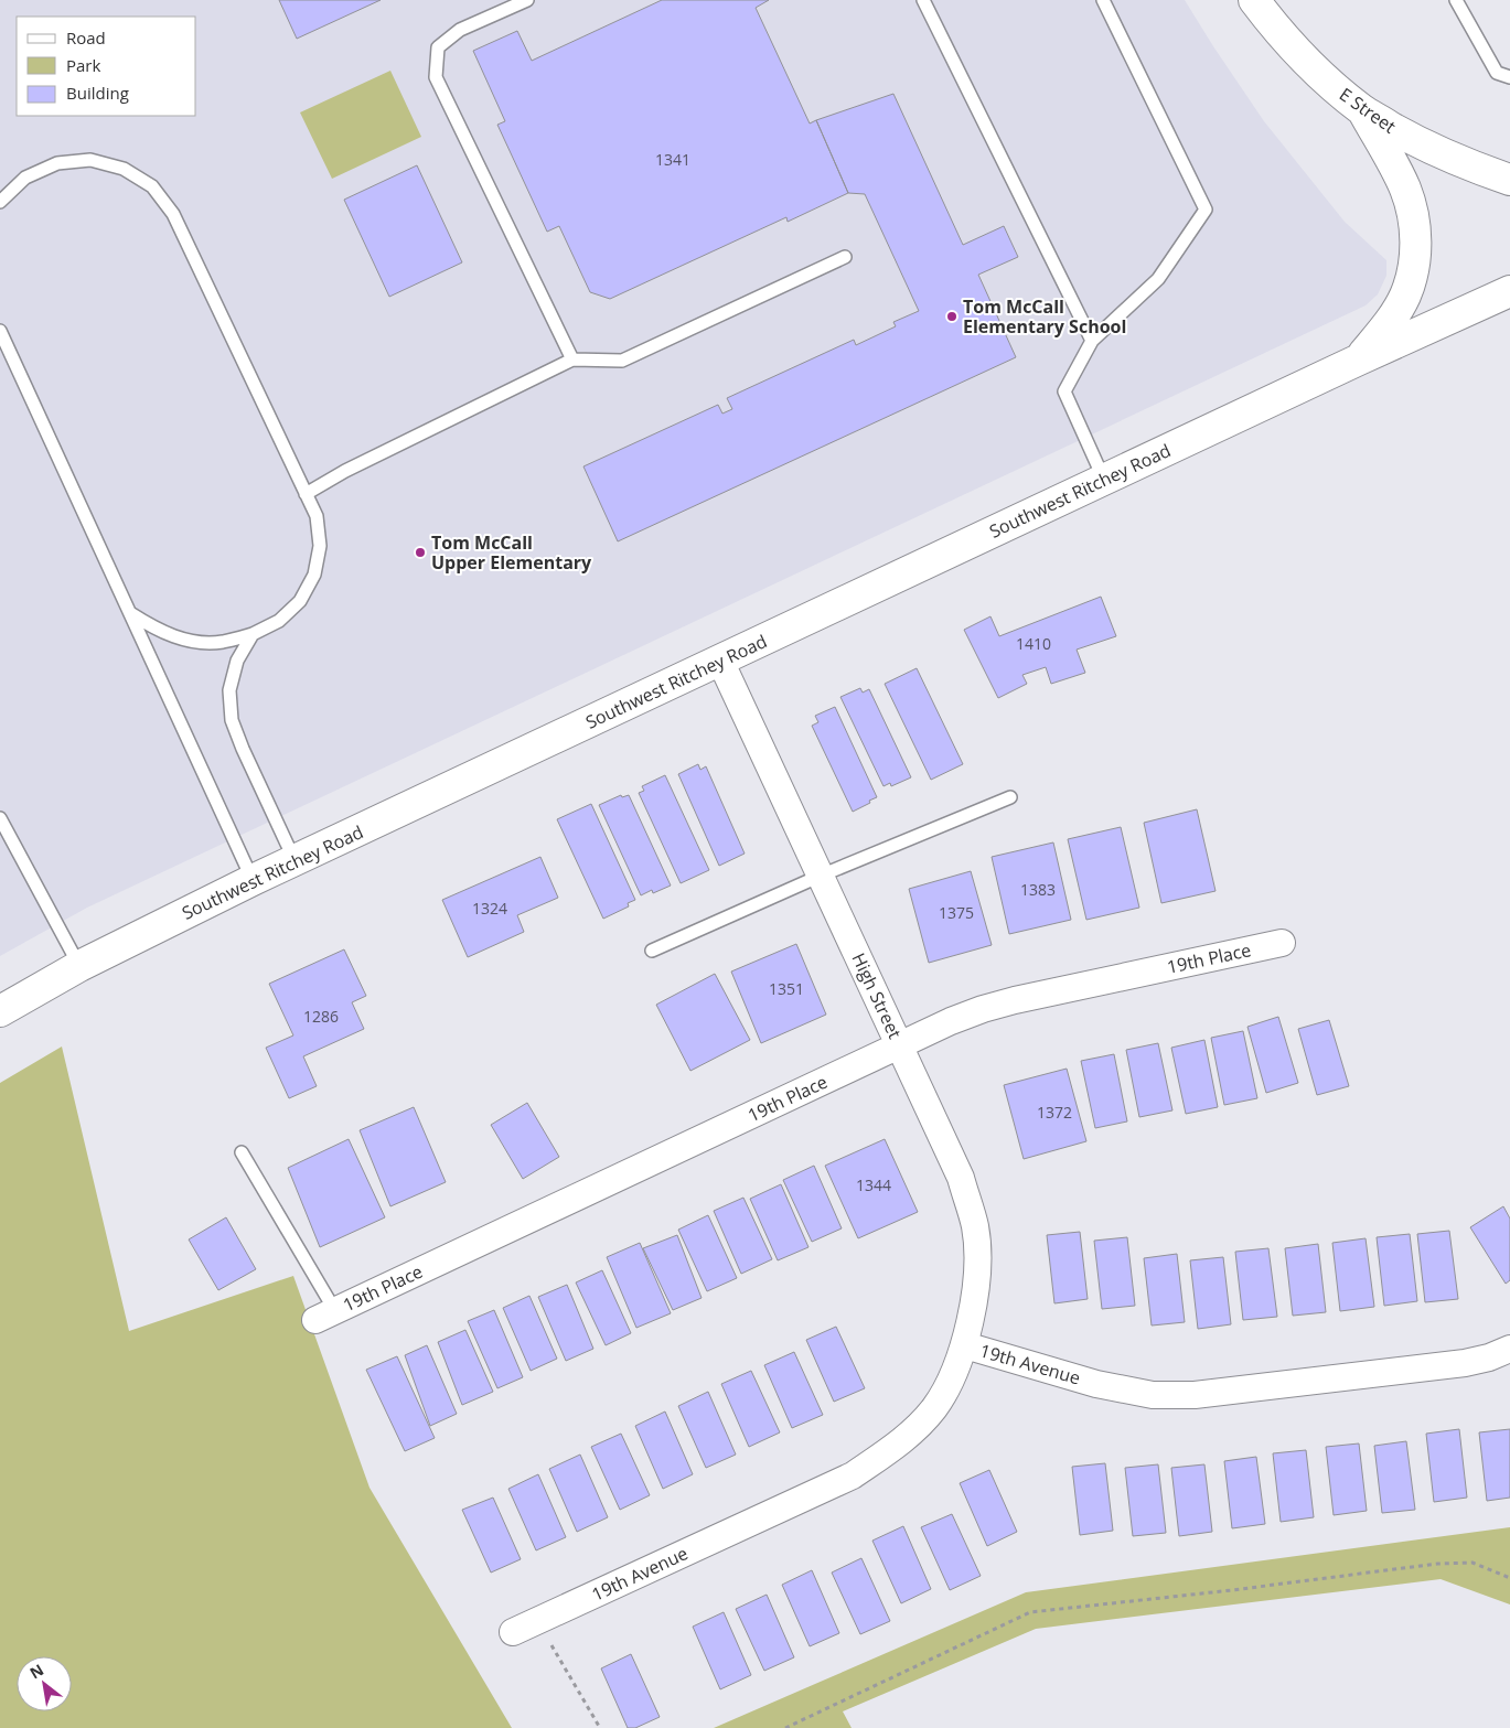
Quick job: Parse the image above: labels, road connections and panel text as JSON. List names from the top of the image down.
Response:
{
  "streets": {
    "street": [
      "E Street",
      "Southwest Ritchey Road",
      "19th Place",
      "High Street",
      "19th Avenue"
    ]
  },
  "crossings": [
    ["Southwest Ritchey Road", "High Street"],
    ["19th Place", "High Street"],
    ["High Street", "19th Avenue"]
  ],
  "places": ["Tom McCall Elementary School", "Tom McCall Upper Elementary"],
  "house_numbers": [
    "1341",
    "1410",
    "1383",
    "1324",
    "1375",
    "1351",
    "1286",
    "1372",
    "1344"
  ],
  "legend": ["Road", "Park", "Building"],
  "north": "top left"
}
